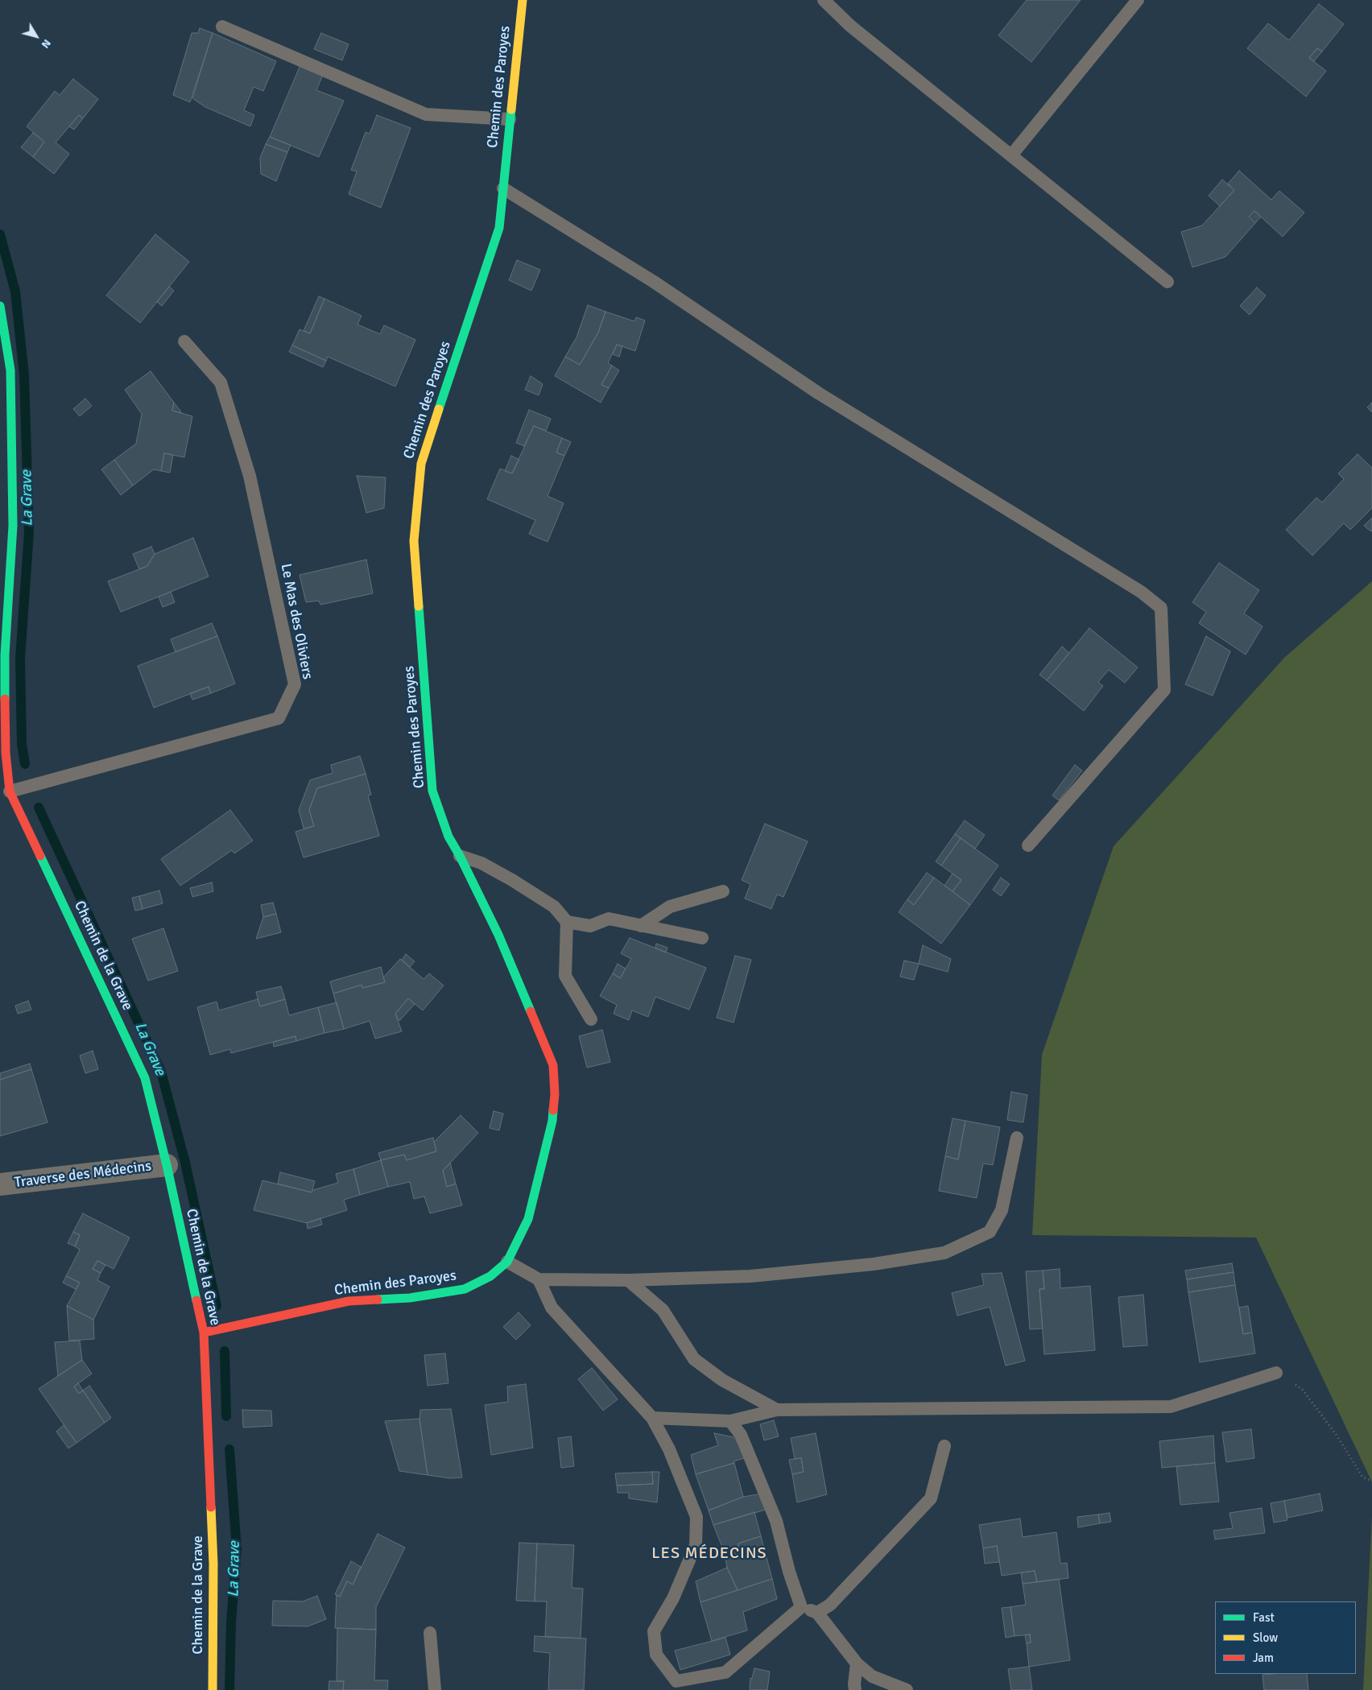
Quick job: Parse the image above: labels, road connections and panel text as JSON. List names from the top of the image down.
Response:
{
  "streets": {
    "street": ["Chemin des Paroyes", "Chemin de la Grave", "Traverse des Médecins"],
    "lane": ["Le Mas des Oliviers"]
  },
  "crossings": [
    ["Chemin des Paroyes", "Chemin de la Grave"],
    ["Le Mas des Oliviers", "Chemin de la Grave"],
    ["Chemin de la Grave", "Traverse des Médecins"]
  ],
  "districts": ["LES MÉDECINS"],
  "water": ["La Grave"],
  "legend": ["Fast", "Slow", "Jam"],
  "north": "bottom right"
}
